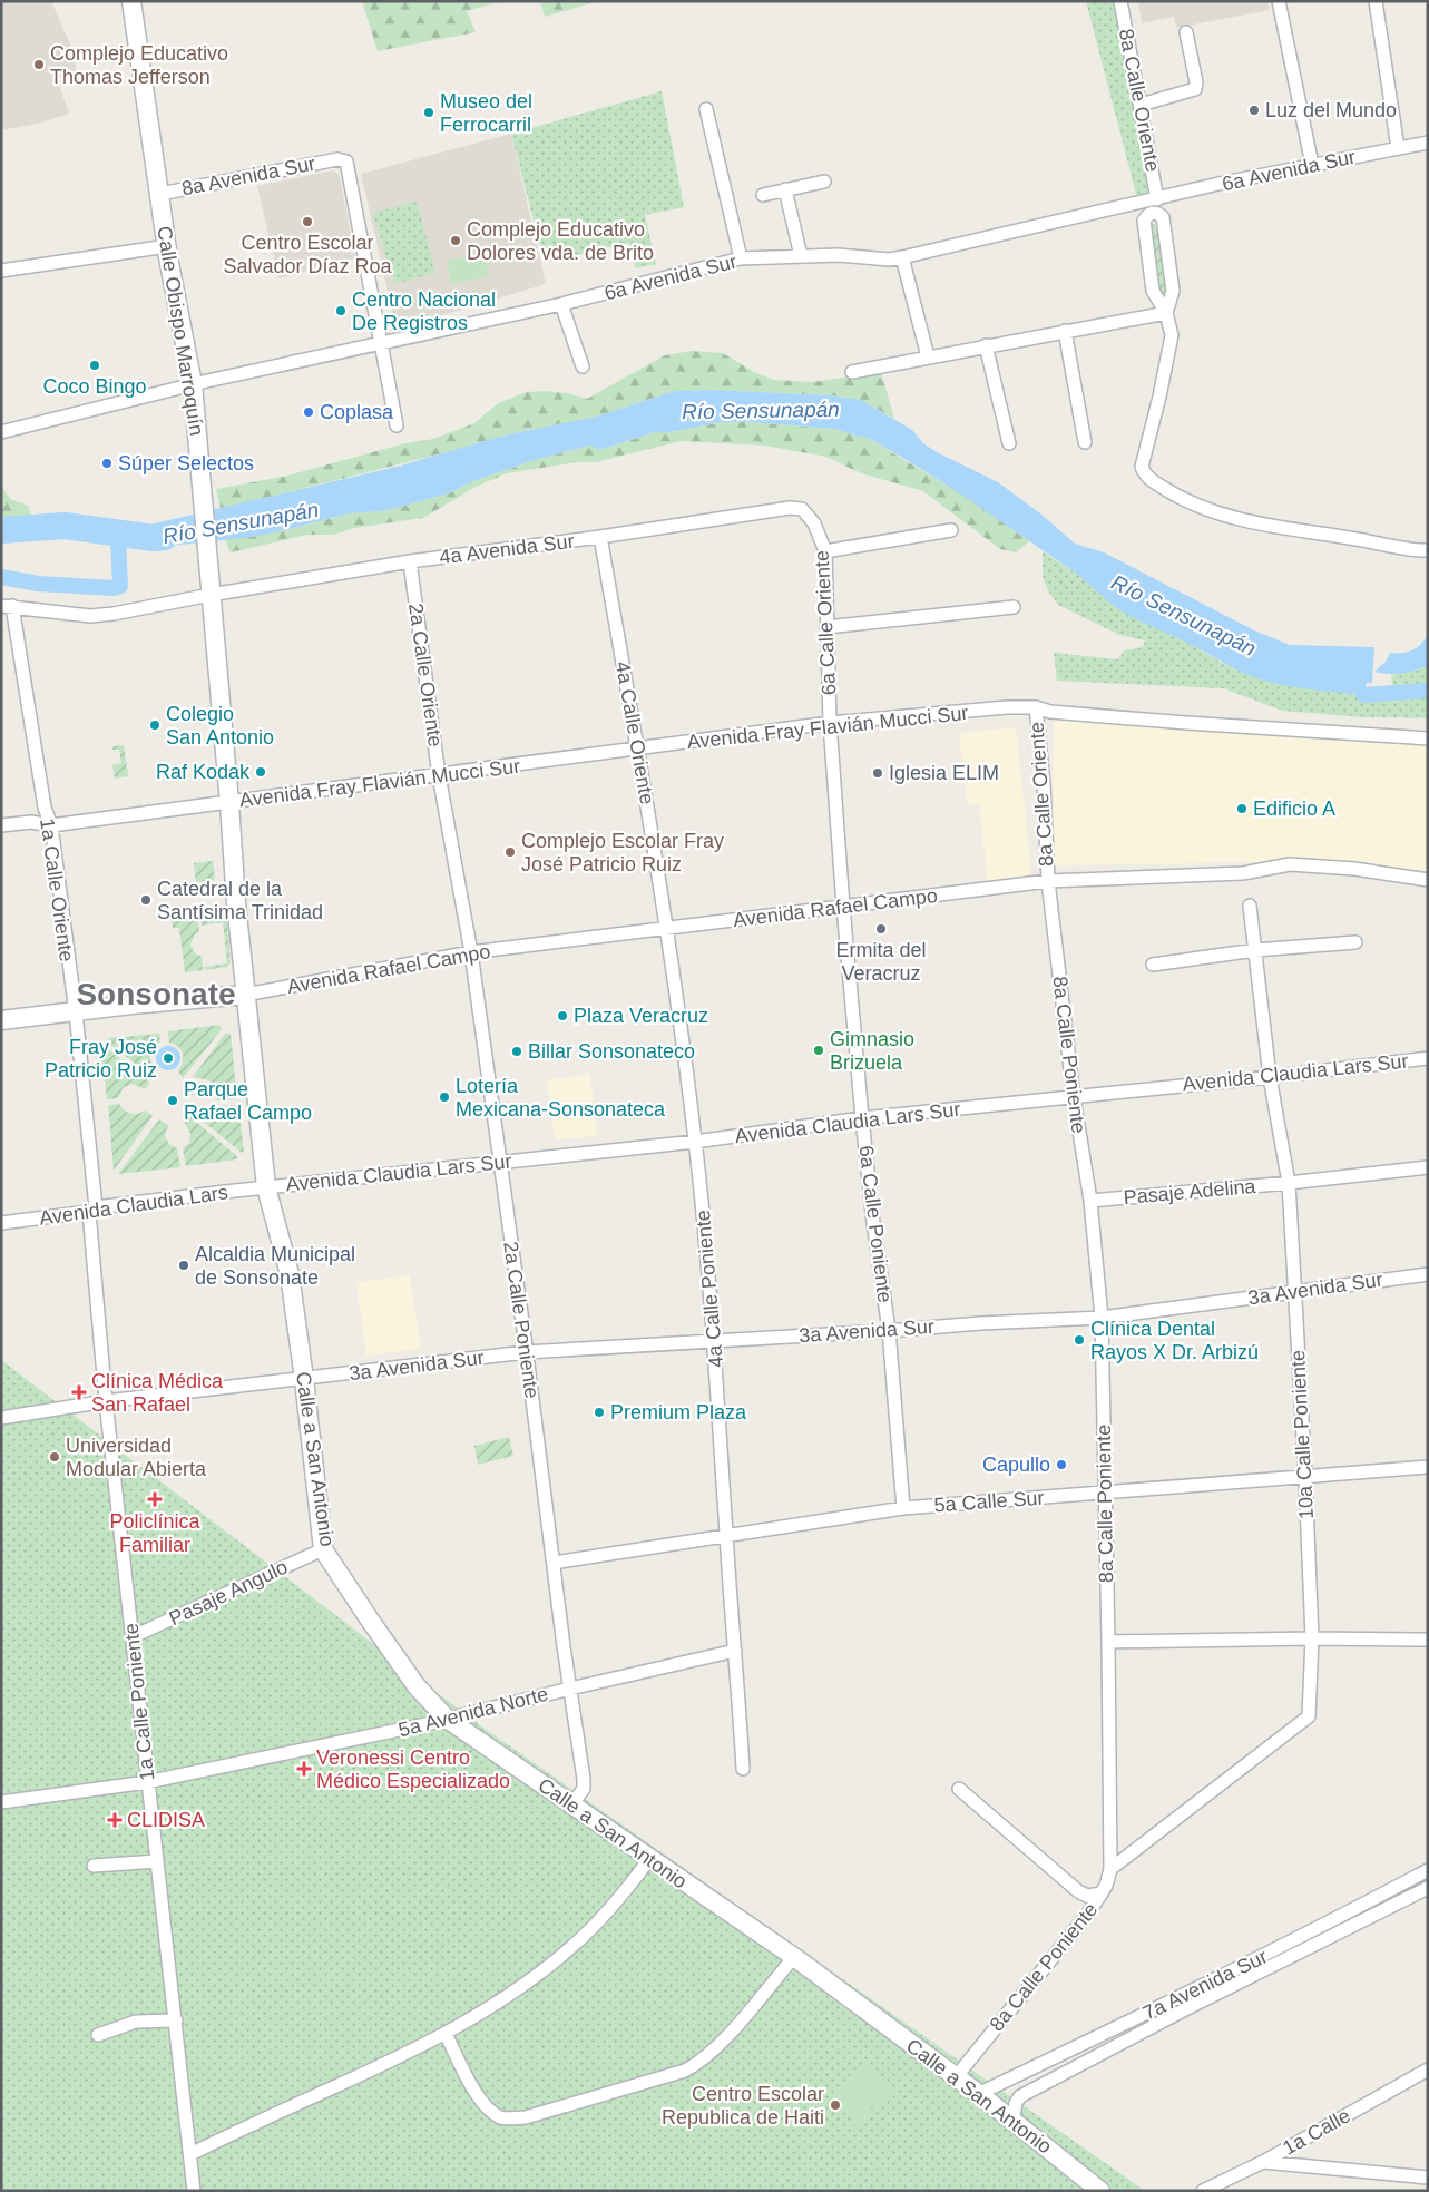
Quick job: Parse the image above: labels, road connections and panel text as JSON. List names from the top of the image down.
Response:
{
  "streets": {
    "street": [
      "8a Calle Oriente",
      "6a Avenida Sur",
      "8a Avenida Sur",
      "Calle Obispo Marroquín",
      "4a Avenida Sur",
      "6a Calle Oriente",
      "2a Calle Oriente",
      "Avenida Fray Flavián Mucci Sur",
      "4a Calle Oriente",
      "1a Calle Oriente",
      "Avenida Rafael Campo",
      "8a Calle Poniente",
      "Avenida Claudia Lars Sur",
      "Pasaje Adelina",
      "Avenida Claudia Lars",
      "6a Calle Poniente",
      "4a Calle Poniente",
      "3a Avenida Sur",
      "2a Calle Poniente",
      "10a Calle Poniente",
      "Calle a San Antonio",
      "5a Calle Sur",
      "Pasaje Angulo",
      "1a Calle Poniente",
      "5a Avenida Norte",
      "7a Avenida Sur",
      "1a Calle"
    ]
  },
  "crossings": [
    ["8a Calle Oriente", "6a Avenida Sur"],
    ["8a Calle Oriente", "Avenida Fray Flavián Mucci Sur"],
    ["8a Calle Oriente", "Avenida Rafael Campo"],
    ["8a Calle Oriente", "8a Calle Poniente"],
    ["6a Avenida Sur", "8a Avenida Sur"],
    ["6a Avenida Sur", "Calle Obispo Marroquín"],
    ["8a Avenida Sur", "Calle Obispo Marroquín"],
    ["Calle Obispo Marroquín", "4a Avenida Sur"],
    ["Calle Obispo Marroquín", "Avenida Fray Flavián Mucci Sur"],
    ["Calle Obispo Marroquín", "Avenida Rafael Campo"],
    ["Calle Obispo Marroquín", "Calle a San Antonio"],
    ["4a Avenida Sur", "6a Calle Oriente"],
    ["4a Avenida Sur", "2a Calle Oriente"],
    ["4a Avenida Sur", "4a Calle Oriente"],
    ["4a Avenida Sur", "1a Calle Oriente"],
    ["6a Calle Oriente", "Avenida Fray Flavián Mucci Sur"],
    ["6a Calle Oriente", "Avenida Rafael Campo"],
    ["6a Calle Oriente", "6a Calle Poniente"],
    ["2a Calle Oriente", "Avenida Fray Flavián Mucci Sur"],
    ["2a Calle Oriente", "Avenida Rafael Campo"],
    ["2a Calle Oriente", "2a Calle Poniente"],
    ["Avenida Fray Flavián Mucci Sur", "4a Calle Oriente"],
    ["Avenida Fray Flavián Mucci Sur", "1a Calle Oriente"],
    ["4a Calle Oriente", "Avenida Rafael Campo"],
    ["4a Calle Oriente", "4a Calle Poniente"],
    ["1a Calle Oriente", "Avenida Claudia Lars"],
    ["1a Calle Oriente", "1a Calle Poniente"],
    ["Avenida Rafael Campo", "8a Calle Poniente"],
    ["Avenida Rafael Campo", "6a Calle Poniente"],
    ["Avenida Rafael Campo", "4a Calle Poniente"],
    ["Avenida Rafael Campo", "2a Calle Poniente"],
    ["Avenida Rafael Campo", "Calle a San Antonio"],
    ["8a Calle Poniente", "Avenida Claudia Lars Sur"],
    ["8a Calle Poniente", "Pasaje Adelina"],
    ["8a Calle Poniente", "3a Avenida Sur"],
    ["8a Calle Poniente", "10a Calle Poniente"],
    ["8a Calle Poniente", "Calle a San Antonio"],
    ["8a Calle Poniente", "5a Calle Sur"],
    ["Avenida Claudia Lars Sur", "Avenida Claudia Lars"],
    ["Avenida Claudia Lars Sur", "6a Calle Poniente"],
    ["Avenida Claudia Lars Sur", "4a Calle Poniente"],
    ["Avenida Claudia Lars Sur", "2a Calle Poniente"],
    ["Avenida Claudia Lars Sur", "10a Calle Poniente"],
    ["Avenida Claudia Lars Sur", "Calle a San Antonio"],
    ["Pasaje Adelina", "10a Calle Poniente"],
    ["Avenida Claudia Lars", "Calle a San Antonio"],
    ["Avenida Claudia Lars", "1a Calle Poniente"],
    ["6a Calle Poniente", "3a Avenida Sur"],
    ["6a Calle Poniente", "5a Calle Sur"],
    ["4a Calle Poniente", "3a Avenida Sur"],
    ["4a Calle Poniente", "5a Calle Sur"],
    ["4a Calle Poniente", "5a Avenida Norte"],
    ["3a Avenida Sur", "2a Calle Poniente"],
    ["3a Avenida Sur", "10a Calle Poniente"],
    ["3a Avenida Sur", "Calle a San Antonio"],
    ["3a Avenida Sur", "1a Calle Poniente"],
    ["2a Calle Poniente", "Calle a San Antonio"],
    ["2a Calle Poniente", "5a Calle Sur"],
    ["2a Calle Poniente", "5a Avenida Norte"],
    ["10a Calle Poniente", "5a Calle Sur"],
    ["Calle a San Antonio", "Pasaje Angulo"],
    ["Calle a San Antonio", "5a Avenida Norte"],
    ["Calle a San Antonio", "7a Avenida Sur"],
    ["Pasaje Angulo", "1a Calle Poniente"],
    ["1a Calle Poniente", "5a Avenida Norte"]
  ],
  "districts": ["Sonsonate"],
  "water": ["Río Sensunapán"],
  "places": {
    "other": [
      "Complejo Educativo Thomas Jefferson",
      "Luz del Mundo",
      "Museo del Ferrocarril",
      "Centro Escolar Salvador Díaz Roa",
      "Complejo Educativo Dolores vda. de Brito",
      "Centro Nacional De Registros",
      "Coco Bingo",
      "Coplasa",
      "Súper Selectos",
      "Colegio San Antonio",
      "Raf Kodak",
      "Iglesia ELIM",
      "Edificio A",
      "Complejo Escolar Fray José Patricio Ruiz",
      "Catedral de la Santísima Trinidad",
      "Ermita del Veracruz",
      "Plaza Veracruz",
      "Gimnasio Brizuela",
      "Billar Sonsonateco",
      "Fray José Patricio Ruiz",
      "Lotería Mexicana-Sonsonateca",
      "Parque Rafael Campo",
      "Alcaldia Municipal de Sonsonate",
      "Clínica Dental Rayos X Dr. Arbizú",
      "Premium Plaza",
      "Universidad Modular Abierta",
      "Capullo",
      "Centro Escolar Republica de Haiti"
    ],
    "health": [
      "Clínica Médica San Rafael",
      "Policlínica Familiar",
      "Veronessi Centro Médico Especializado",
      "CLIDISA"
    ]
  }
}
